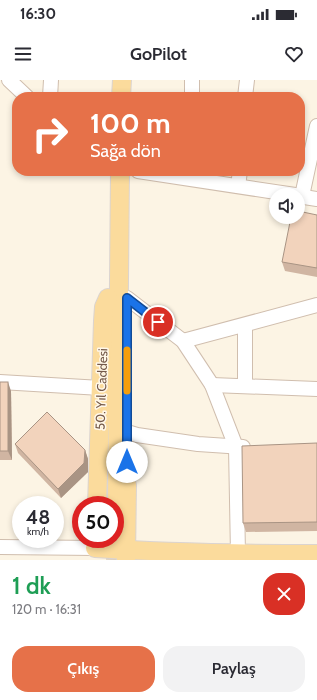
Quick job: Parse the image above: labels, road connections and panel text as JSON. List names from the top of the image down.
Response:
{
  "streets": {
    "main road": ["50. Yıl Caddesi"]
  },
  "page": {
    "status": "16:30",
    "header": "GoPilot",
    "turn": ["100 m", "Sağa dön"],
    "speed": "48 km/h",
    "limit": "50",
    "heading": ["1 dk", "120 m · 16:31"],
    "buttons": ["Çıkış", "Paylaş"]
  }
}
